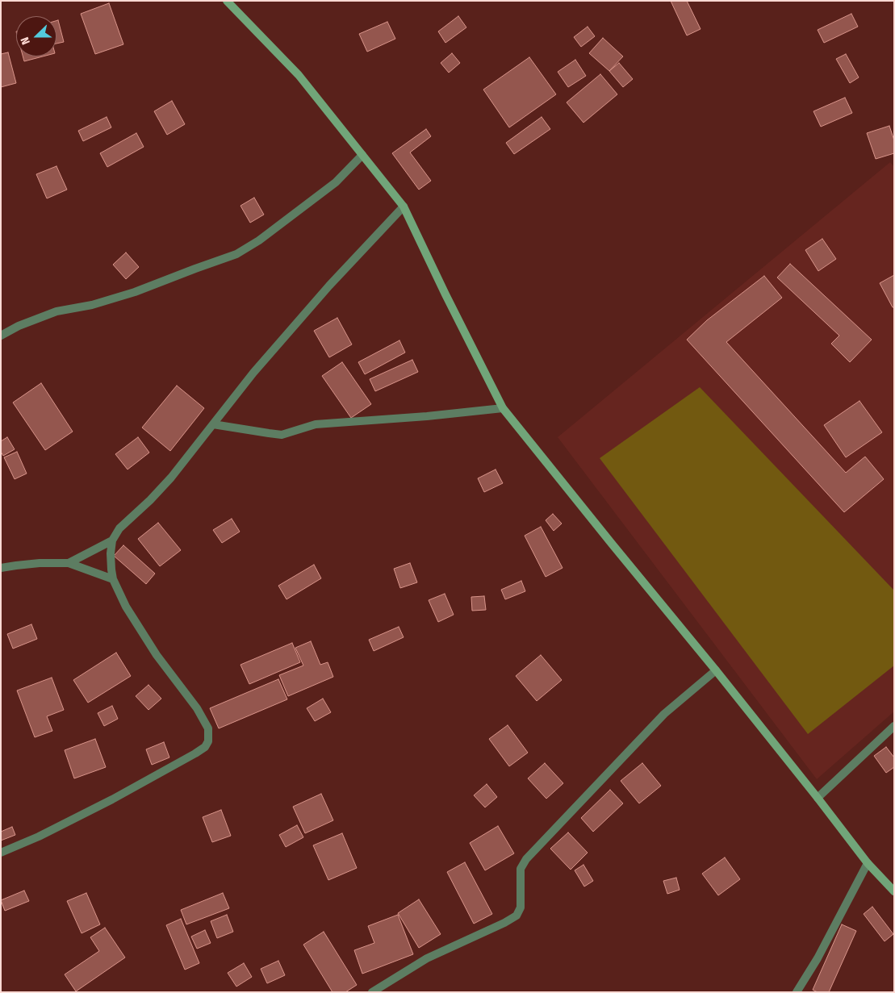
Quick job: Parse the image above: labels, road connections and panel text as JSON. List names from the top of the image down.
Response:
{
  "north": "left"
}
